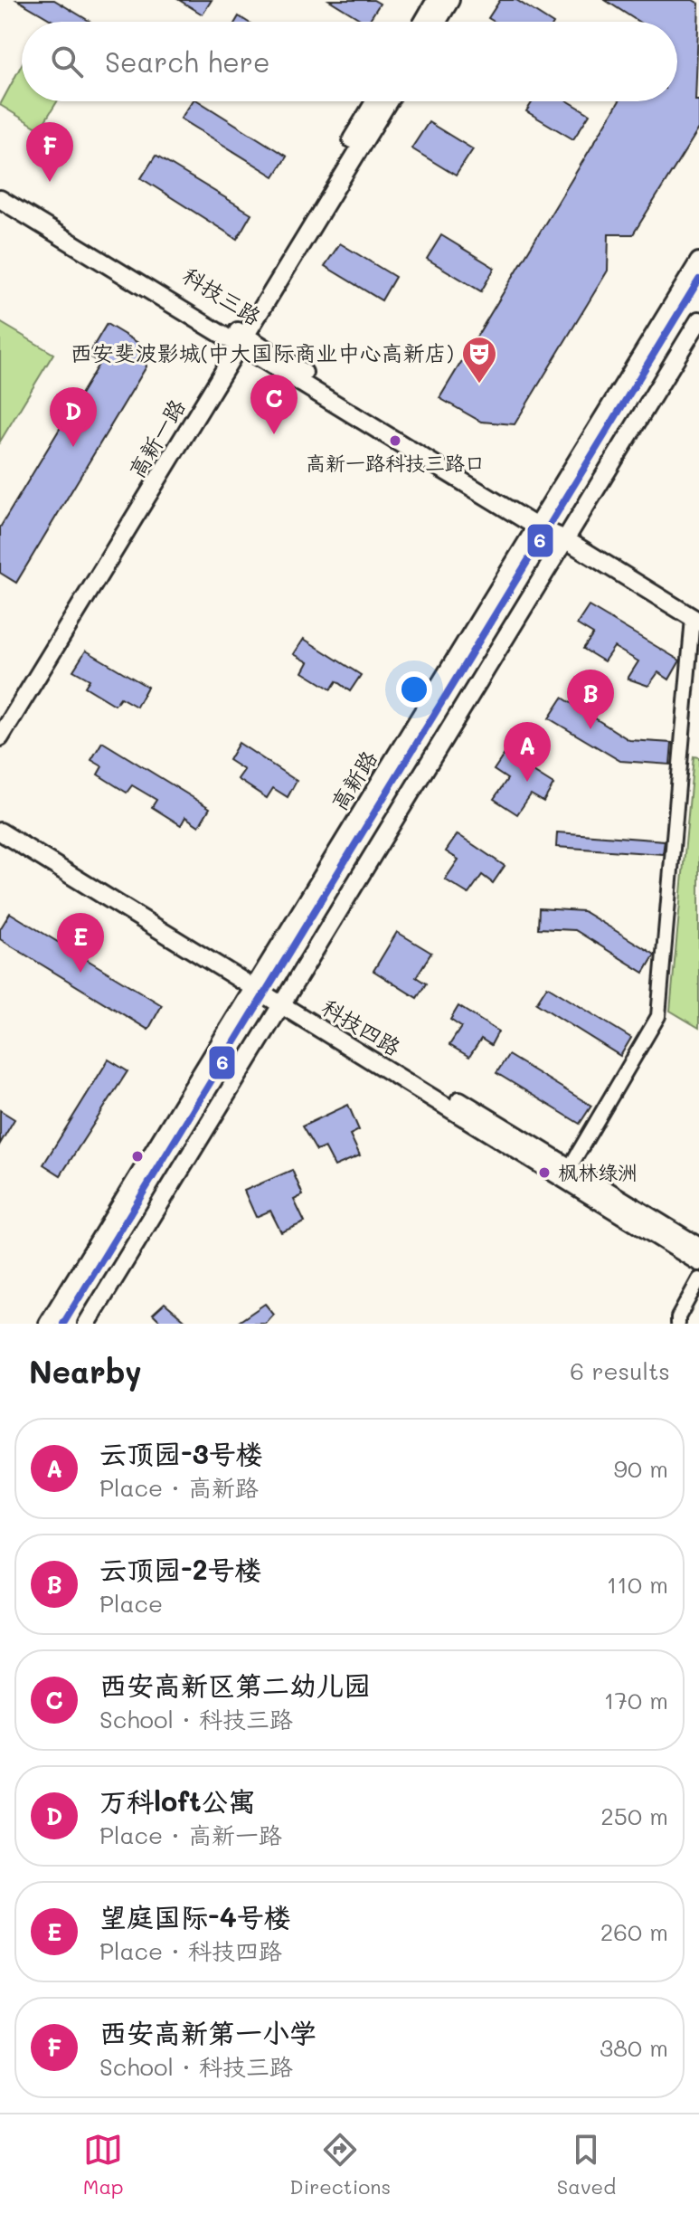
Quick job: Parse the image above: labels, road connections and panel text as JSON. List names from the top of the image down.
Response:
{
  "streets": {
    "street": [
      "科技三路",
      "高新一路",
      "高新路",
      "科技四路"
    ]
  },
  "crossings": [
    ["科技三路", "高新一路"],
    ["科技三路", "高新路"],
    ["高新路", "科技四路"]
  ],
  "places": {
    "theatre": ["西安斐波影城(中大国际商业中心高新店)"],
    "other": ["高新一路科技三路口", "枫林绿洲"]
  },
  "lines": ["metro line 6"],
  "page": {
    "search": "Search here",
    "pins": [
      "F",
      "C",
      "D",
      "B",
      "A",
      "E"
    ],
    "heading": ["Nearby", "6 results"],
    "list": [
      {
        "mark": "A",
        "name": "云顶园-3号楼",
        "note": "Place · 高新路",
        "value": "90 m"
      },
      {
        "mark": "B",
        "name": "云顶园-2号楼",
        "note": "Place",
        "value": "110 m"
      },
      {
        "mark": "C",
        "name": "西安高新区第二幼儿园",
        "note": "School · 科技三路",
        "value": "170 m"
      },
      {
        "mark": "D",
        "name": "万科loft公寓",
        "note": "Place · 高新一路",
        "value": "250 m"
      },
      {
        "mark": "E",
        "name": "望庭国际-4号楼",
        "note": "Place · 科技四路",
        "value": "260 m"
      },
      {
        "mark": "F",
        "name": "西安高新第一小学",
        "note": "School · 科技三路",
        "value": "380 m"
      }
    ],
    "nav": ["Map", "Directions", "Saved"]
  }
}
